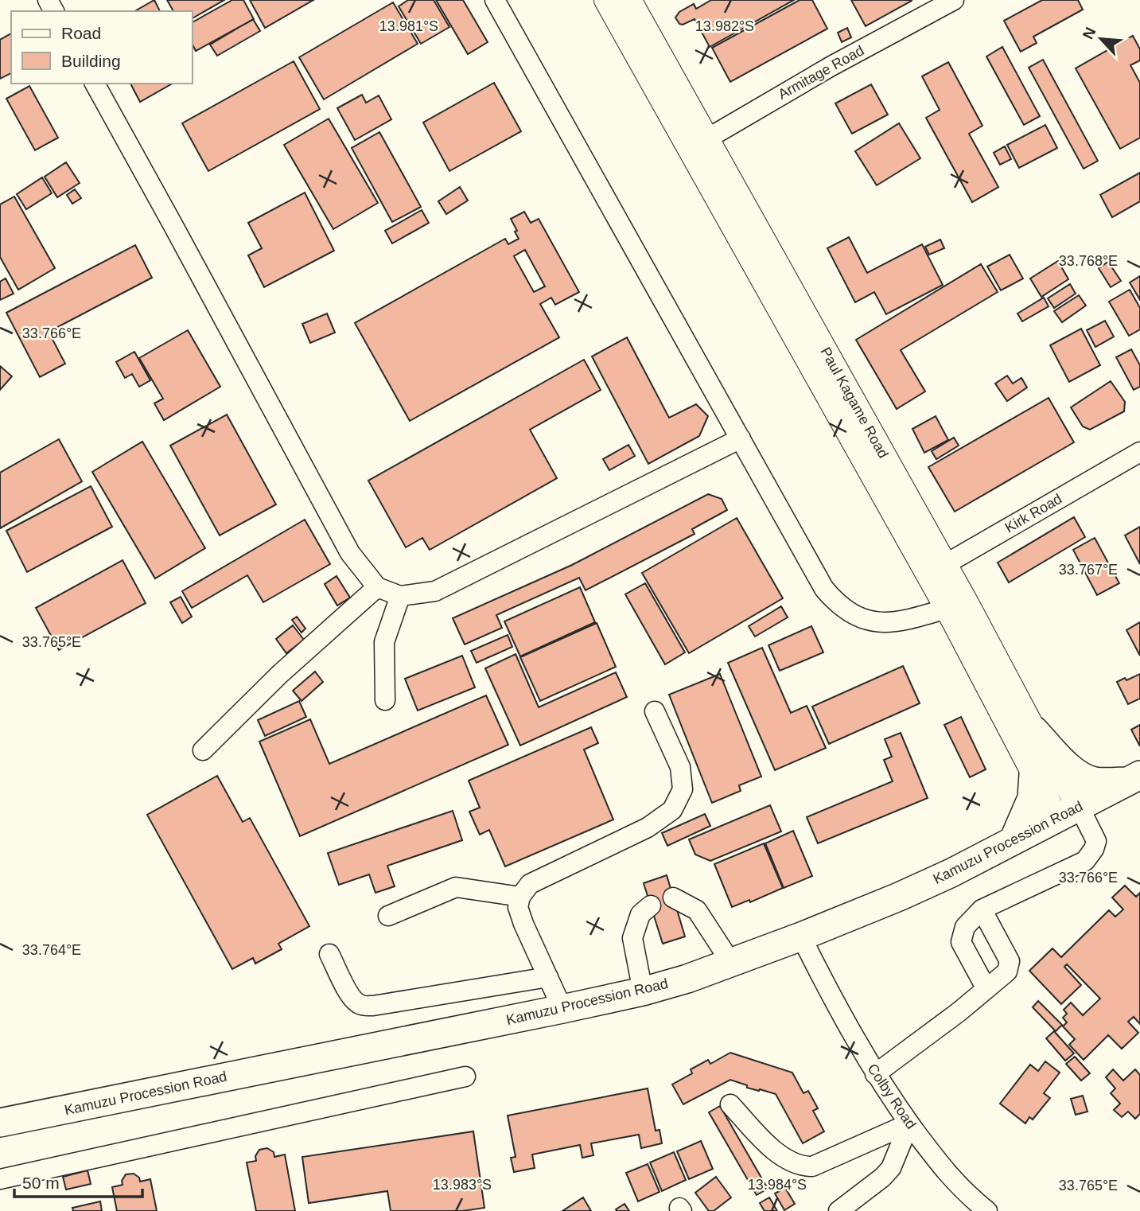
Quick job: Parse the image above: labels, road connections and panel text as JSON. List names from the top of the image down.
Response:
{
  "streets": {
    "highway": ["Kamuzu Procession Road"],
    "main road": ["Paul Kagame Road"],
    "street": ["Armitage Road", "Kirk Road", "Colby Road"]
  },
  "crossings": [
    ["Armitage Road", "Paul Kagame Road"],
    ["Paul Kagame Road", "Kirk Road"],
    ["Paul Kagame Road", "Kamuzu Procession Road"],
    ["Kamuzu Procession Road", "Colby Road"]
  ],
  "legend": ["Road", "Building"],
  "scale_bar": "50 m",
  "north": "top left",
  "coordinates": [
    "13.981°S",
    "13.982°S",
    "33.768°E",
    "33.766°E",
    "33.767°E",
    "33.765°E",
    "33.764°E",
    "13.983°S",
    "13.984°S"
  ]
}
